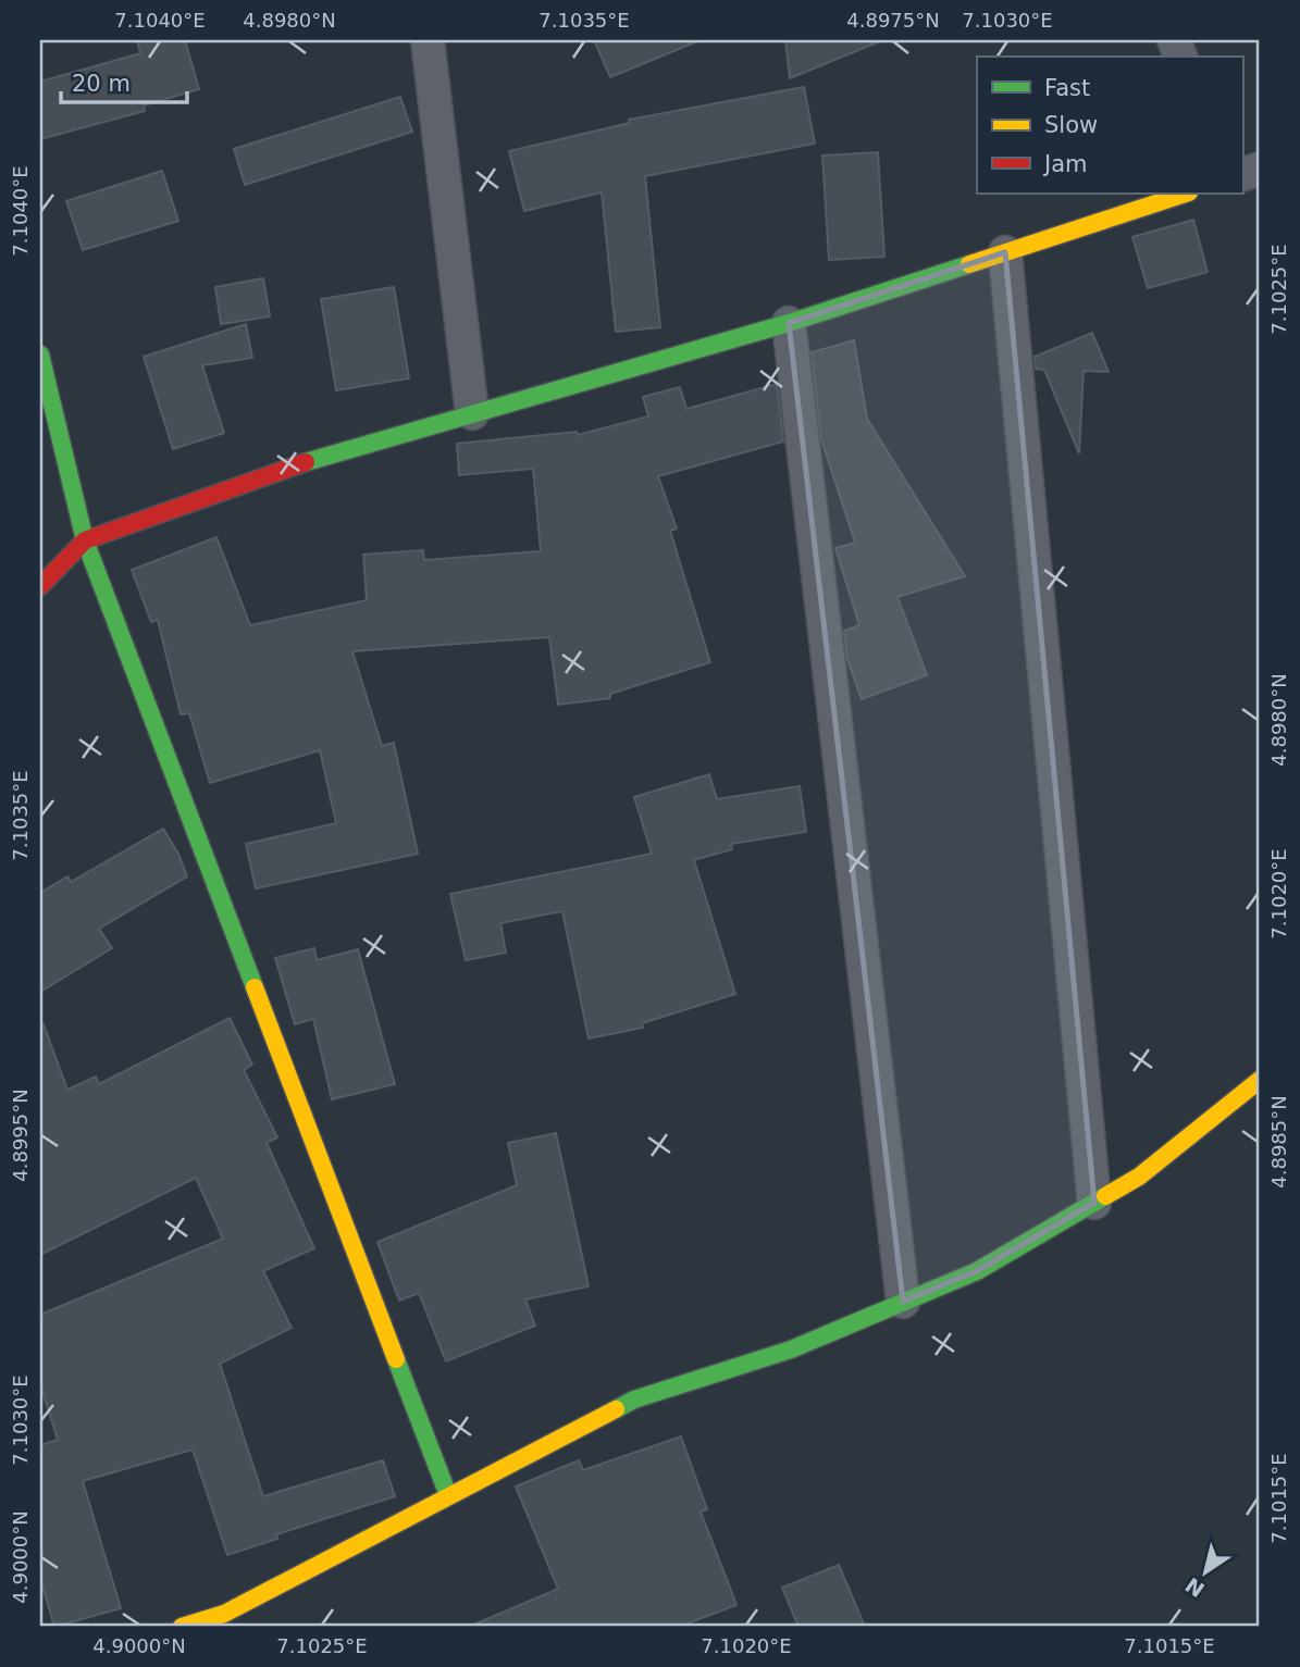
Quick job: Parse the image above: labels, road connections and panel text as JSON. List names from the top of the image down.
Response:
{
  "legend": ["Fast", "Slow", "Jam"],
  "scale_bar": "20 m",
  "north": "bottom left",
  "coordinates": [
    "7.1040°E",
    "4.8980°N",
    "7.1035°E",
    "4.8975°N",
    "7.1030°E",
    "7.1025°E",
    "7.1020°E",
    "4.8995°N",
    "4.8985°N",
    "7.1015°E",
    "4.9000°N"
  ]
}
